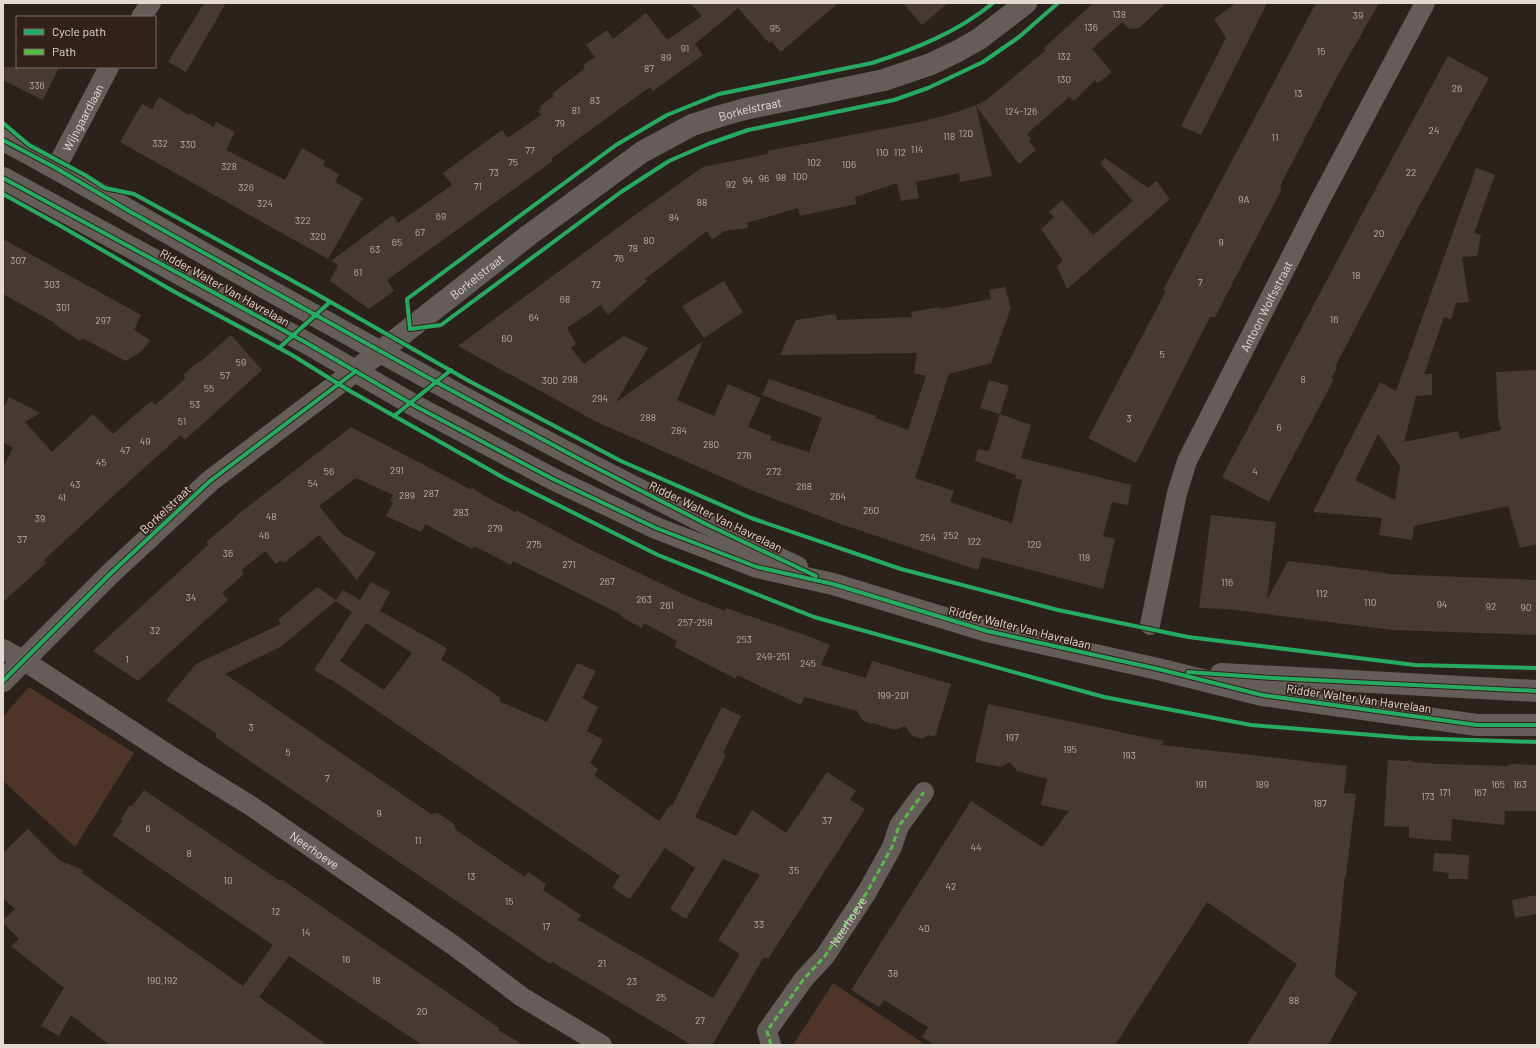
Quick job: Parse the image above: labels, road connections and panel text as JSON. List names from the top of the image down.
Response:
{
  "streets": {
    "main road": ["Borkelstraat", "Ridder Walter Van Havrelaan"],
    "street": ["Wijngaardlaan", "Antoon Wolfsstraat", "Neerhoeve"]
  },
  "crossings": [
    ["Borkelstraat", "Ridder Walter Van Havrelaan"],
    ["Borkelstraat", "Neerhoeve"],
    ["Wijngaardlaan", "Ridder Walter Van Havrelaan"]
  ],
  "house_numbers": [
    "138",
    "39",
    "136",
    "95",
    "91",
    "15",
    "132",
    "89",
    "87",
    "130",
    "336",
    "26",
    "13",
    "83",
    "81",
    "124-126",
    "79",
    "24",
    "120",
    "118",
    "11",
    "332",
    "330",
    "114",
    "77",
    "110",
    "112",
    "75",
    "102",
    "106",
    "328",
    "73",
    "22",
    "100",
    "98",
    "96",
    "94",
    "92",
    "71",
    "326",
    "9A",
    "88",
    "324",
    "69",
    "84",
    "322",
    "67",
    "20",
    "320",
    "80",
    "65",
    "9",
    "78",
    "63",
    "76",
    "307",
    "61",
    "18",
    "7",
    "303",
    "72",
    "68",
    "301",
    "64",
    "16",
    "297",
    "60",
    "5",
    "59",
    "57",
    "298",
    "8",
    "300",
    "55",
    "294",
    "53",
    "288",
    "3",
    "51",
    "6",
    "284",
    "49",
    "280",
    "47",
    "276",
    "45",
    "291",
    "56",
    "272",
    "4",
    "54",
    "43",
    "268",
    "287",
    "289",
    "264",
    "41",
    "260",
    "283",
    "48",
    "39",
    "279",
    "46",
    "252",
    "254",
    "37",
    "122",
    "275",
    "120",
    "36",
    "118",
    "271",
    "267",
    "116",
    "112",
    "34",
    "263",
    "110",
    "94",
    "261",
    "92",
    "90",
    "257-259",
    "32",
    "253",
    "249-251",
    "1",
    "245",
    "199-201",
    "3",
    "197",
    "195",
    "5",
    "193",
    "7",
    "191",
    "189",
    "165",
    "163",
    "171",
    "167",
    "173",
    "187",
    "9",
    "37",
    "6",
    "11",
    "44",
    "8",
    "35",
    "13",
    "10",
    "42",
    "15",
    "12",
    "33",
    "17",
    "40",
    "14",
    "16",
    "21",
    "38",
    "190,192",
    "18",
    "23",
    "25",
    "88",
    "20",
    "27"
  ],
  "legend": ["Cycle path", "Path"]
}
